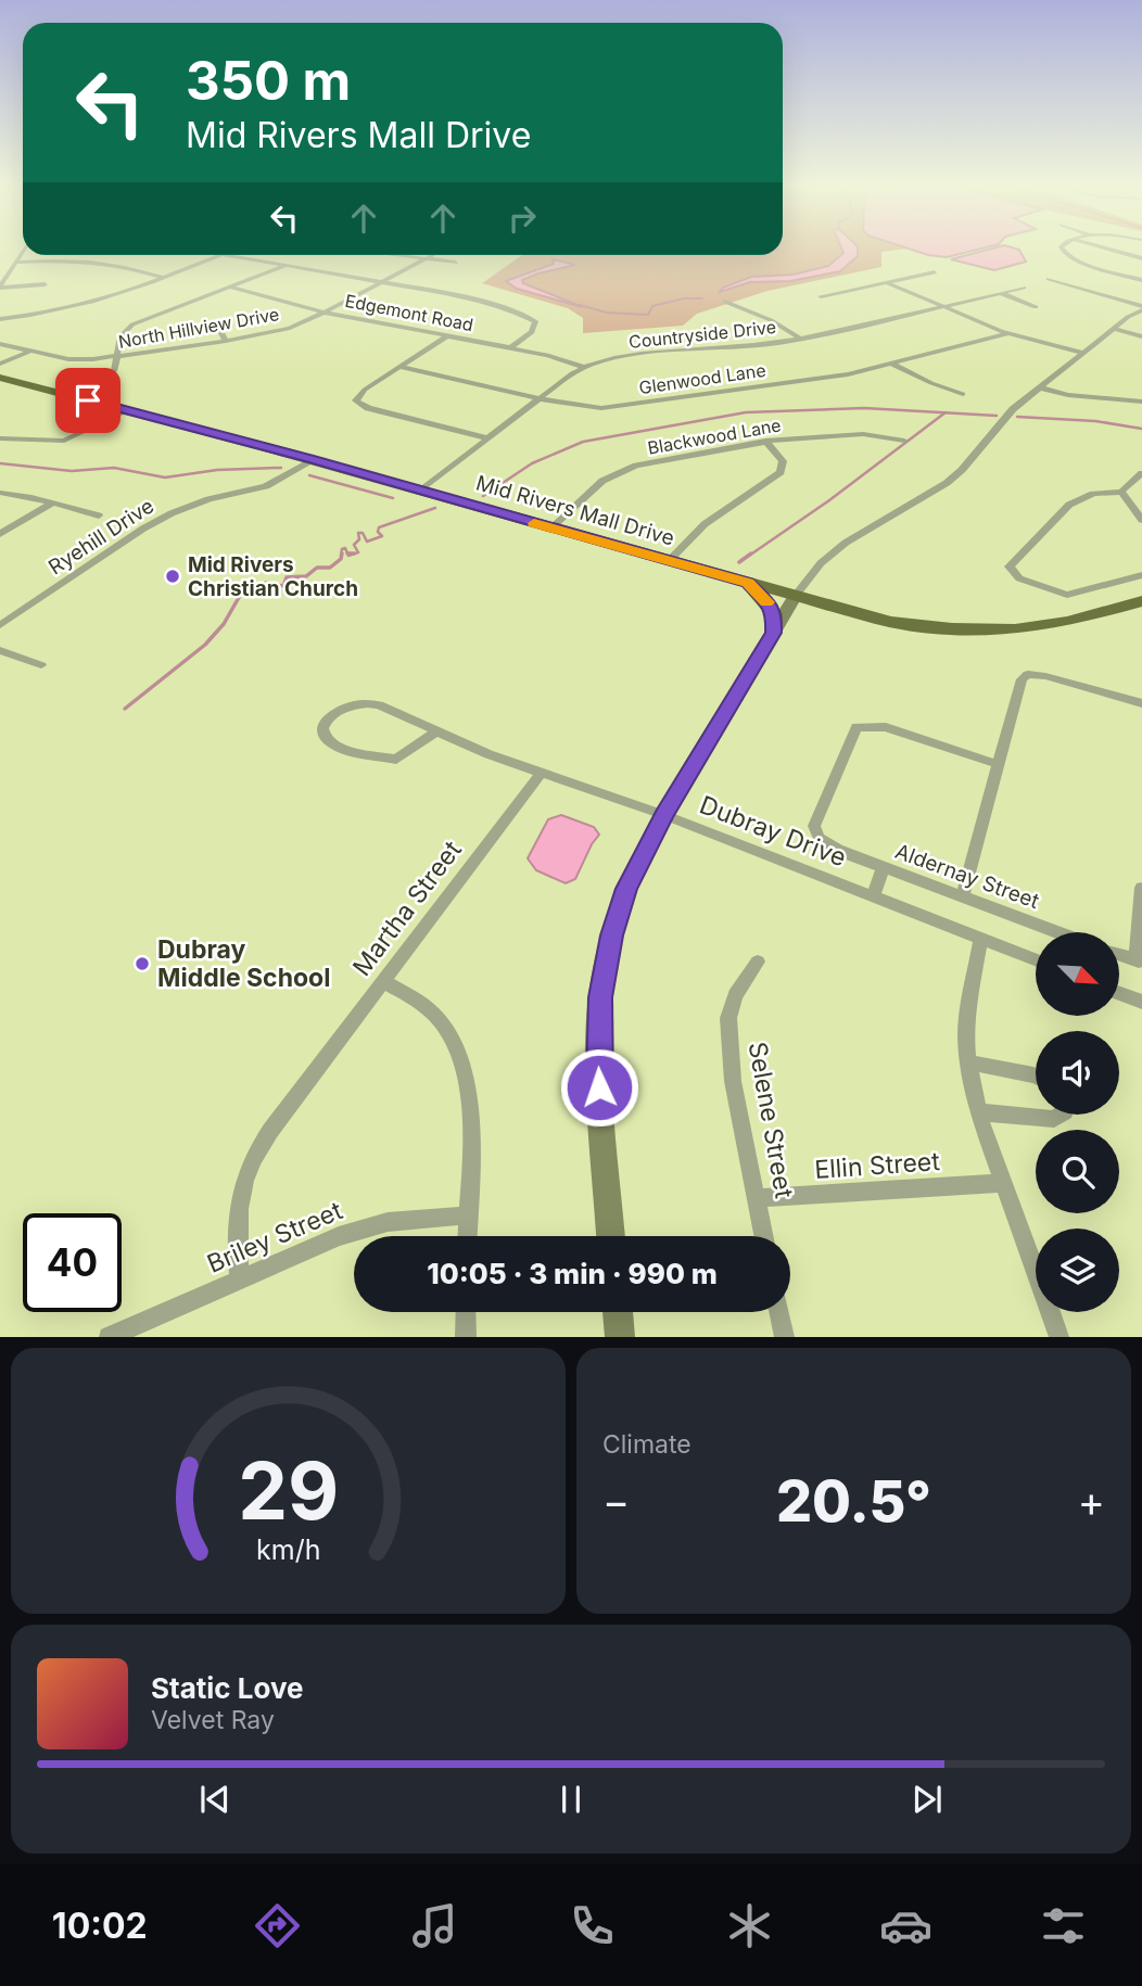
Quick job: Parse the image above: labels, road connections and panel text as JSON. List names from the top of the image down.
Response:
{
  "streets": {
    "main road": ["Mid Rivers Mall Drive"],
    "street": [
      "Edgemont Road",
      "North Hillview Drive",
      "Countryside Drive",
      "Glenwood Lane",
      "Blackwood Lane",
      "Ryehill Drive",
      "Dubray Drive",
      "Aldernay Street",
      "Martha Street",
      "Selene Street",
      "Ellin Street",
      "Briley Street"
    ]
  },
  "crossings": [
    ["Edgemont Road", "North Hillview Drive"],
    ["Edgemont Road", "Countryside Drive"],
    ["Countryside Drive", "Glenwood Lane"],
    ["Countryside Drive", "Mid Rivers Mall Drive"],
    ["Blackwood Lane", "Mid Rivers Mall Drive"],
    ["Mid Rivers Mall Drive", "Ryehill Drive"],
    ["Dubray Drive", "Martha Street"],
    ["Martha Street", "Briley Street"],
    ["Selene Street", "Ellin Street"]
  ],
  "places": ["Mid Rivers Christian Church", "Dubray Middle School"],
  "north": "bottom right",
  "page": {
    "turn": ["350 m", "Mid Rivers Mall Drive"],
    "limit": "40",
    "trip": "10:05 · 3 min · 990 m",
    "tile": "Climate",
    "heat": ["−", "20.5°", "+"],
    "song": ["Static Love", "Velvet Ray"],
    "tabs": "10:02",
    "gauge": ["29", "km/h"]
  }
}
